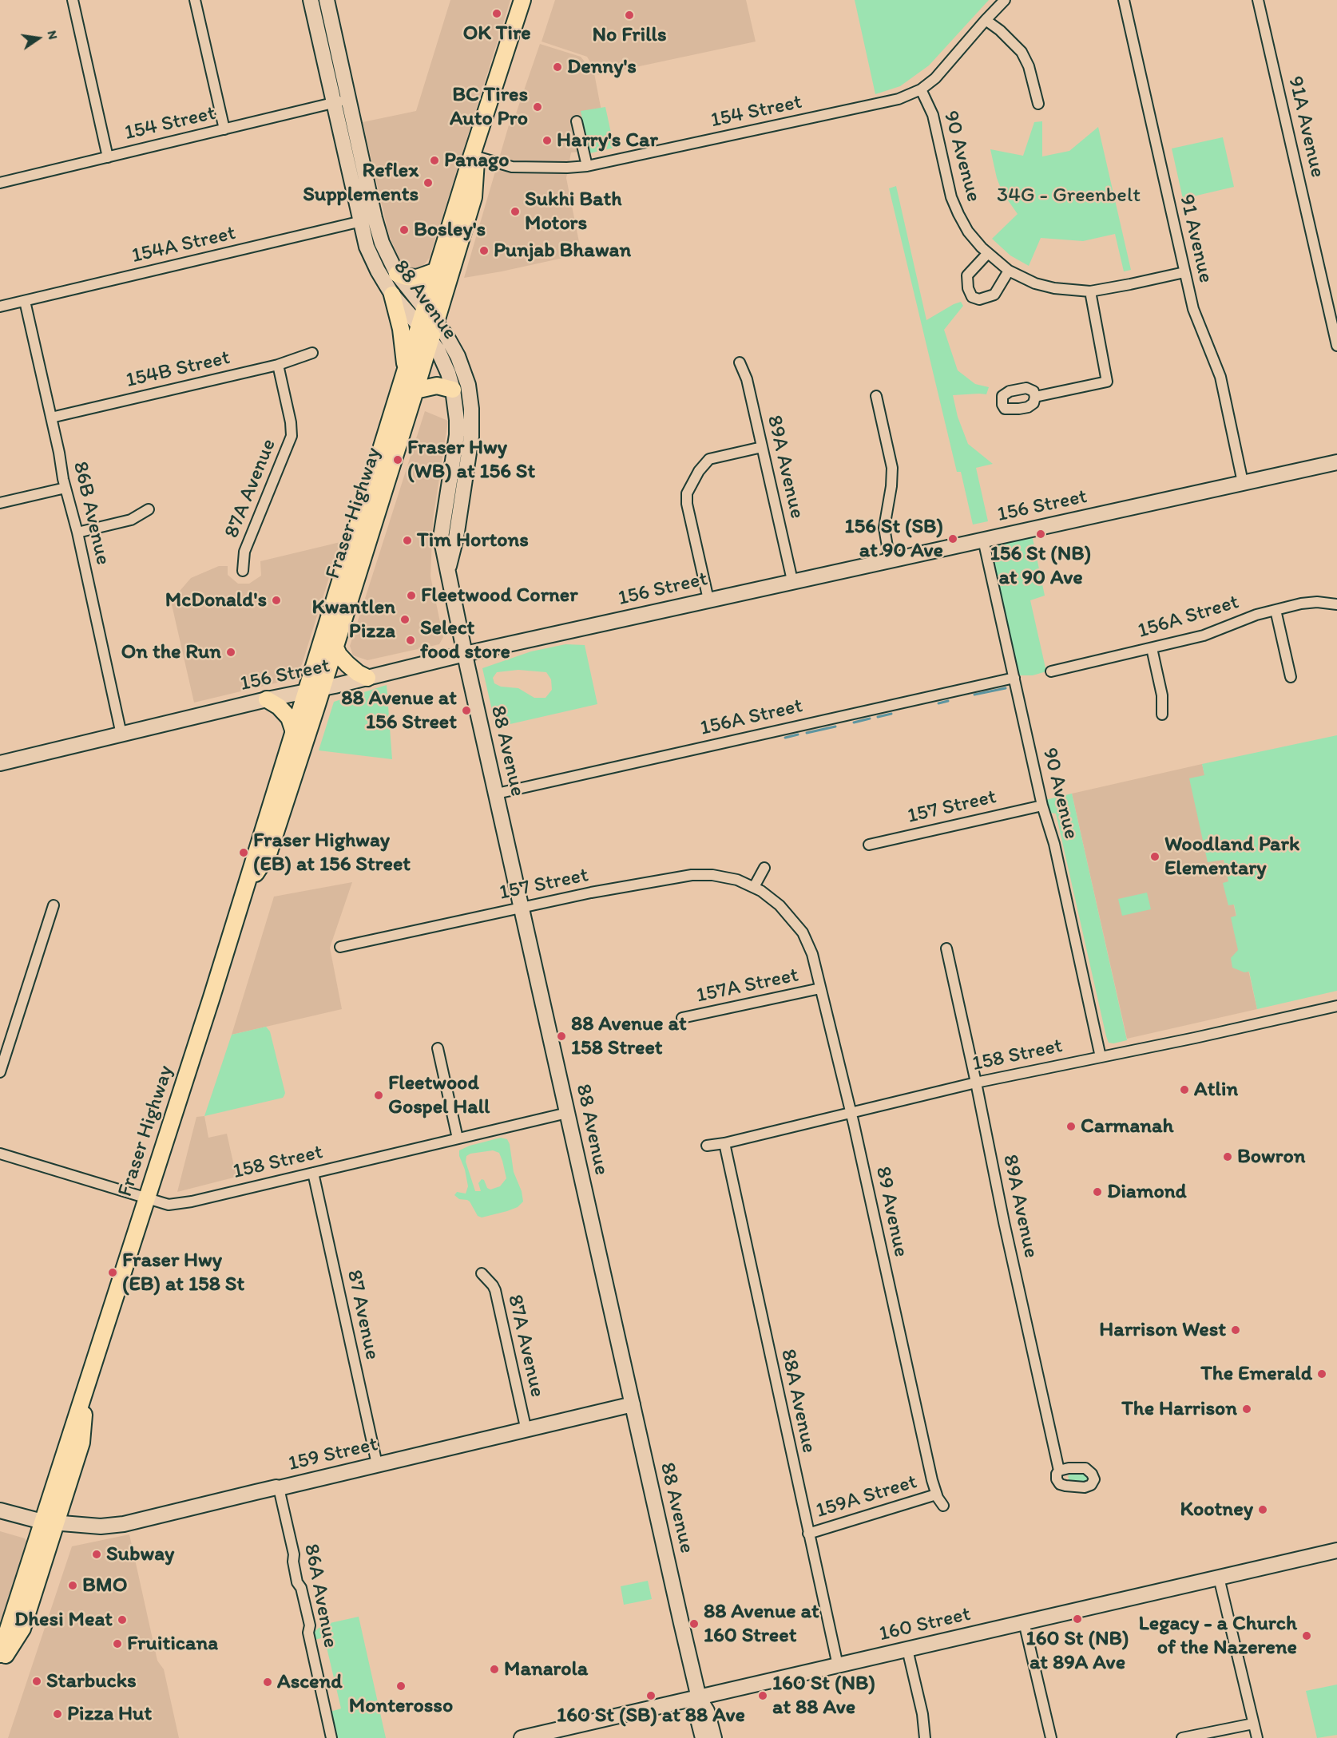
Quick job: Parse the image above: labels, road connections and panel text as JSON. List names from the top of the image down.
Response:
{
  "streets": {
    "main road": [
      "88 Avenue",
      "156 Street",
      "Fraser Highway",
      "159 Street",
      "160 Street"
    ],
    "street": [
      "154 Street",
      "91A Avenue",
      "90 Avenue",
      "91 Avenue",
      "154A Street",
      "154B Street",
      "89A Avenue",
      "87A Avenue",
      "86B Avenue",
      "156A Street",
      "157 Street",
      "157A Street",
      "158 Street",
      "89 Avenue",
      "87 Avenue",
      "88A Avenue",
      "159A Street",
      "86A Avenue"
    ]
  },
  "crossings": [
    ["154 Street", "90 Avenue"],
    ["154 Street", "88 Avenue"],
    ["154 Street", "Fraser Highway"],
    ["90 Avenue", "91 Avenue"],
    ["90 Avenue", "156 Street"],
    ["90 Avenue", "156A Street"],
    ["90 Avenue", "157 Street"],
    ["90 Avenue", "158 Street"],
    ["91 Avenue", "156 Street"],
    ["154A Street", "88 Avenue"],
    ["154A Street", "86B Avenue"],
    ["88 Avenue", "156 Street"],
    ["88 Avenue", "Fraser Highway"],
    ["88 Avenue", "156A Street"],
    ["88 Avenue", "157 Street"],
    ["88 Avenue", "158 Street"],
    ["88 Avenue", "159 Street"],
    ["88 Avenue", "160 Street"],
    ["154B Street", "87A Avenue"],
    ["154B Street", "86B Avenue"],
    ["89A Avenue", "156 Street"],
    ["89A Avenue", "158 Street"],
    ["87A Avenue", "159 Street"],
    ["156 Street", "86B Avenue"],
    ["156 Street", "Fraser Highway"],
    ["Fraser Highway", "158 Street"],
    ["Fraser Highway", "159 Street"],
    ["157 Street", "89 Avenue"],
    ["157A Street", "89 Avenue"],
    ["158 Street", "89 Avenue"],
    ["158 Street", "87 Avenue"],
    ["158 Street", "88A Avenue"],
    ["89 Avenue", "159A Street"],
    ["87 Avenue", "159 Street"],
    ["88A Avenue", "159A Street"],
    ["88A Avenue", "160 Street"],
    ["159 Street", "86A Avenue"]
  ],
  "parks": ["34G - Greenbelt"],
  "places": [
    "OK Tire",
    "No Frills",
    "Denny's",
    "BC Tires Auto Pro",
    "Harry's Car",
    "Panago",
    "Reflex Supplements",
    "Sukhi Bath Motors",
    "Bosley's",
    "Punjab Bhawan",
    "Fraser Hwy (WB) at 156 St",
    "156 St (NB) at 90 Ave",
    "156 St (SB) at 90 Ave",
    "Tim Hortons",
    "Fleetwood Corner",
    "McDonald's",
    "Kwantlen Pizza",
    "Select food store",
    "On the Run",
    "88 Avenue at 156 Street",
    "Fraser Highway (EB) at 156 Street",
    "Woodland Park Elementary",
    "88 Avenue at 158 Street",
    "Atlin",
    "Fleetwood Gospel Hall",
    "Carmanah",
    "Bowron",
    "Diamond",
    "Fraser Hwy (EB) at 158 St",
    "Harrison West",
    "The Emerald",
    "The Harrison",
    "Kootney",
    "Subway",
    "BMO",
    "160 St (NB) at 89A Ave",
    "Dhesi Meat",
    "88 Avenue at 160 Street",
    "Legacy - a Church of the Nazerene",
    "Fruiticana",
    "Manarola",
    "Starbucks",
    "Ascend",
    "Monterosso",
    "160 St (SB) at 88 Ave",
    "160 St (NB) at 88 Ave",
    "Pizza Hut"
  ],
  "north": "right"
}
